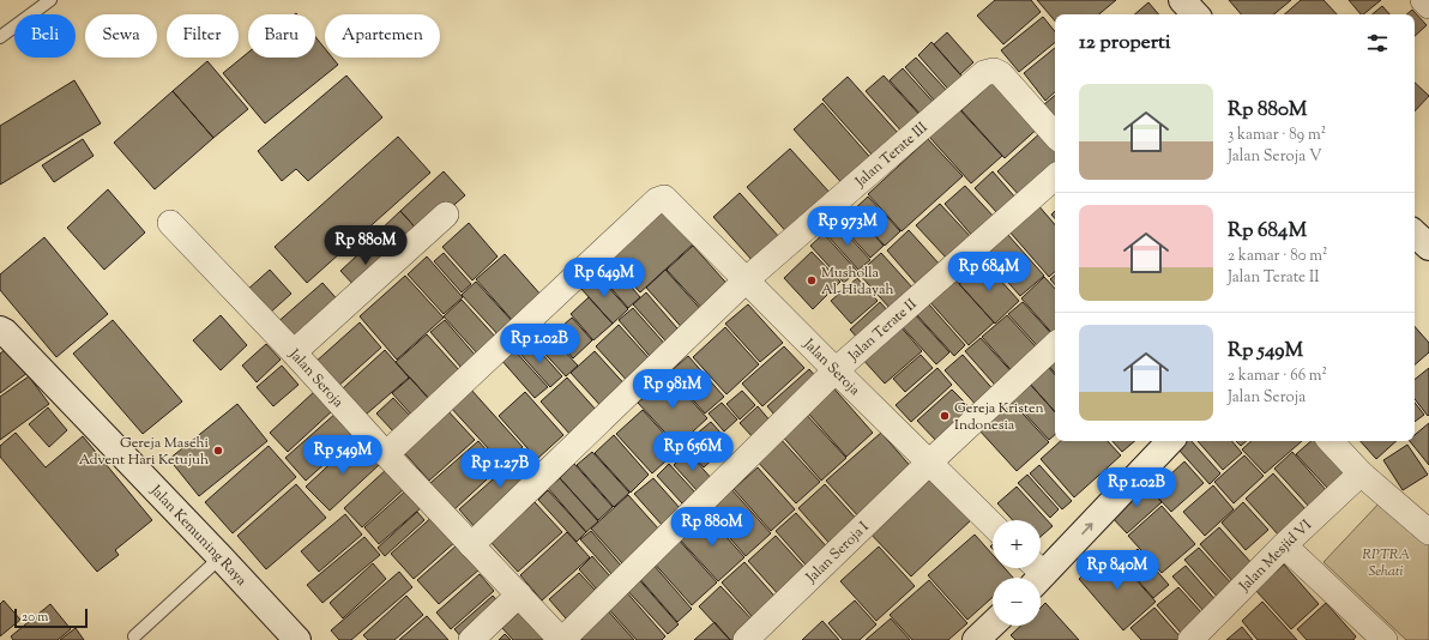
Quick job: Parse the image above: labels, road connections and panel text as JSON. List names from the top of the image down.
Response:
{
  "streets": {
    "street": [
      "Jalan Terate III",
      "Jalan Terate II",
      "Jalan Seroja",
      "Jalan Kemuning Raya",
      "Jalan Seroja I",
      "Jalan Mesjid VI"
    ]
  },
  "crossings": [
    ["Jalan Terate III", "Jalan Seroja"],
    ["Jalan Terate II", "Jalan Seroja"],
    ["Jalan Seroja", "Jalan Seroja I"]
  ],
  "parks": ["RPTRA Sehati"],
  "places": ["Musholla Al-Hidayah", "Gereja Kristen Indonesia", "Gereja Masehi Advent Hari Ketujuh"],
  "scale_bar": "20 m",
  "page": {
    "chip": [
      "Beli",
      "Sewa",
      "Filter",
      "Baru",
      "Apartemen"
    ],
    "heading": "12 properti",
    "list": [
      {
        "name": "Rp 880M",
        "note": "3 kamar · 89 m² · Jalan Seroja V"
      },
      {
        "name": "Rp 684M",
        "note": "2 kamar · 80 m² · Jalan Terate II"
      },
      {
        "name": "Rp 549M",
        "note": "2 kamar · 66 m² · Jalan Seroja"
      }
    ],
    "price": [
      "Rp 973M",
      "Rp 880M",
      "Rp 684M",
      "Rp 649M",
      "Rp 1.02B",
      "Rp 981M",
      "Rp 656M",
      "Rp 549M",
      "Rp 1.27B",
      "Rp 1.02B",
      "Rp 880M",
      "Rp 840M"
    ],
    "map_buttons": ["+", "−"],
    "scale": "20 m"
  }
}
